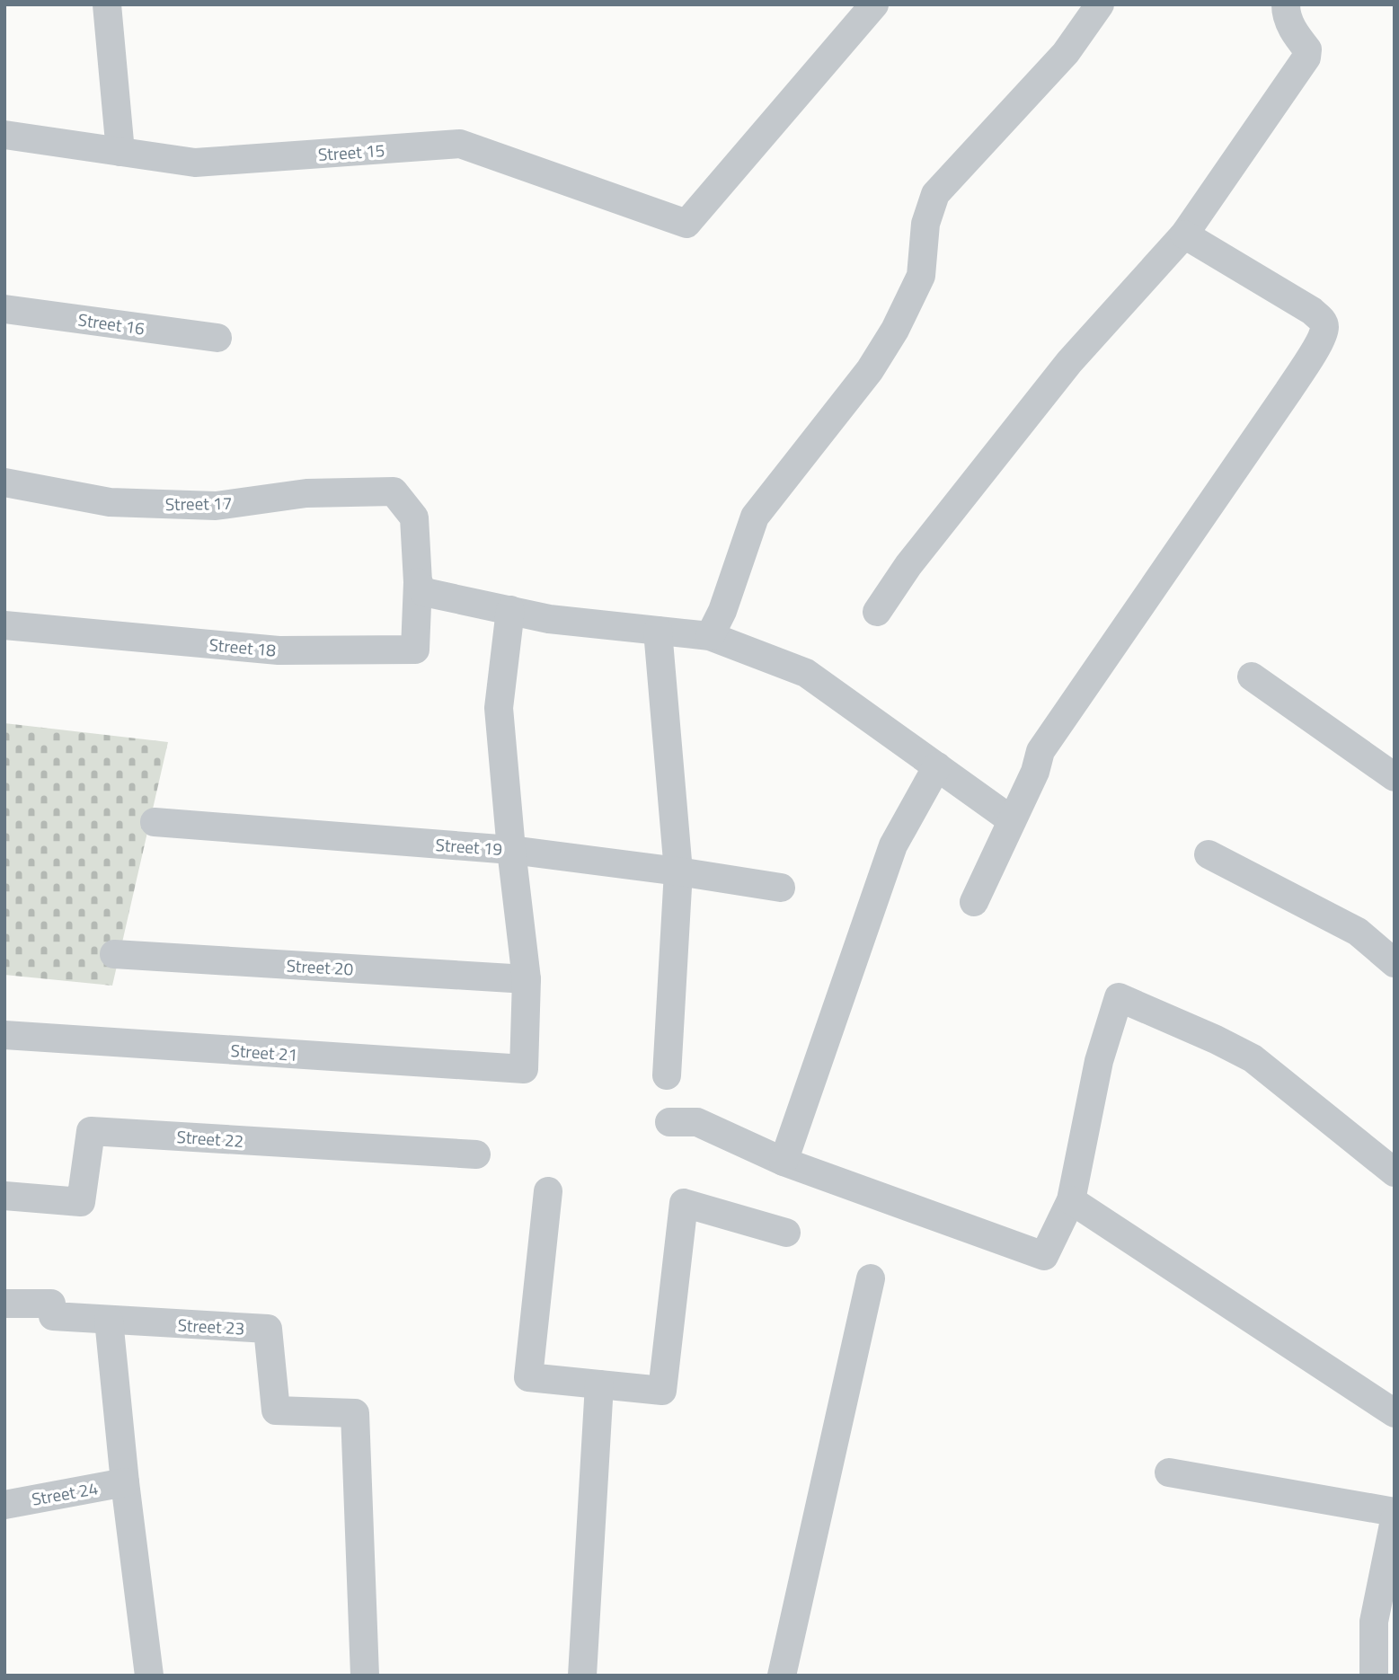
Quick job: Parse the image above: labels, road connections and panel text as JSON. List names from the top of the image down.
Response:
{
  "streets": {
    "street": [
      "Street 15",
      "Street 16",
      "Street 17",
      "Street 18",
      "Street 19",
      "Street 20",
      "Street 21",
      "Street 22",
      "Street 23",
      "Street 24"
    ]
  },
  "crossings": [
    ["Street 17", "Street 18"],
    ["Street 20", "Street 21"]
  ]
}
